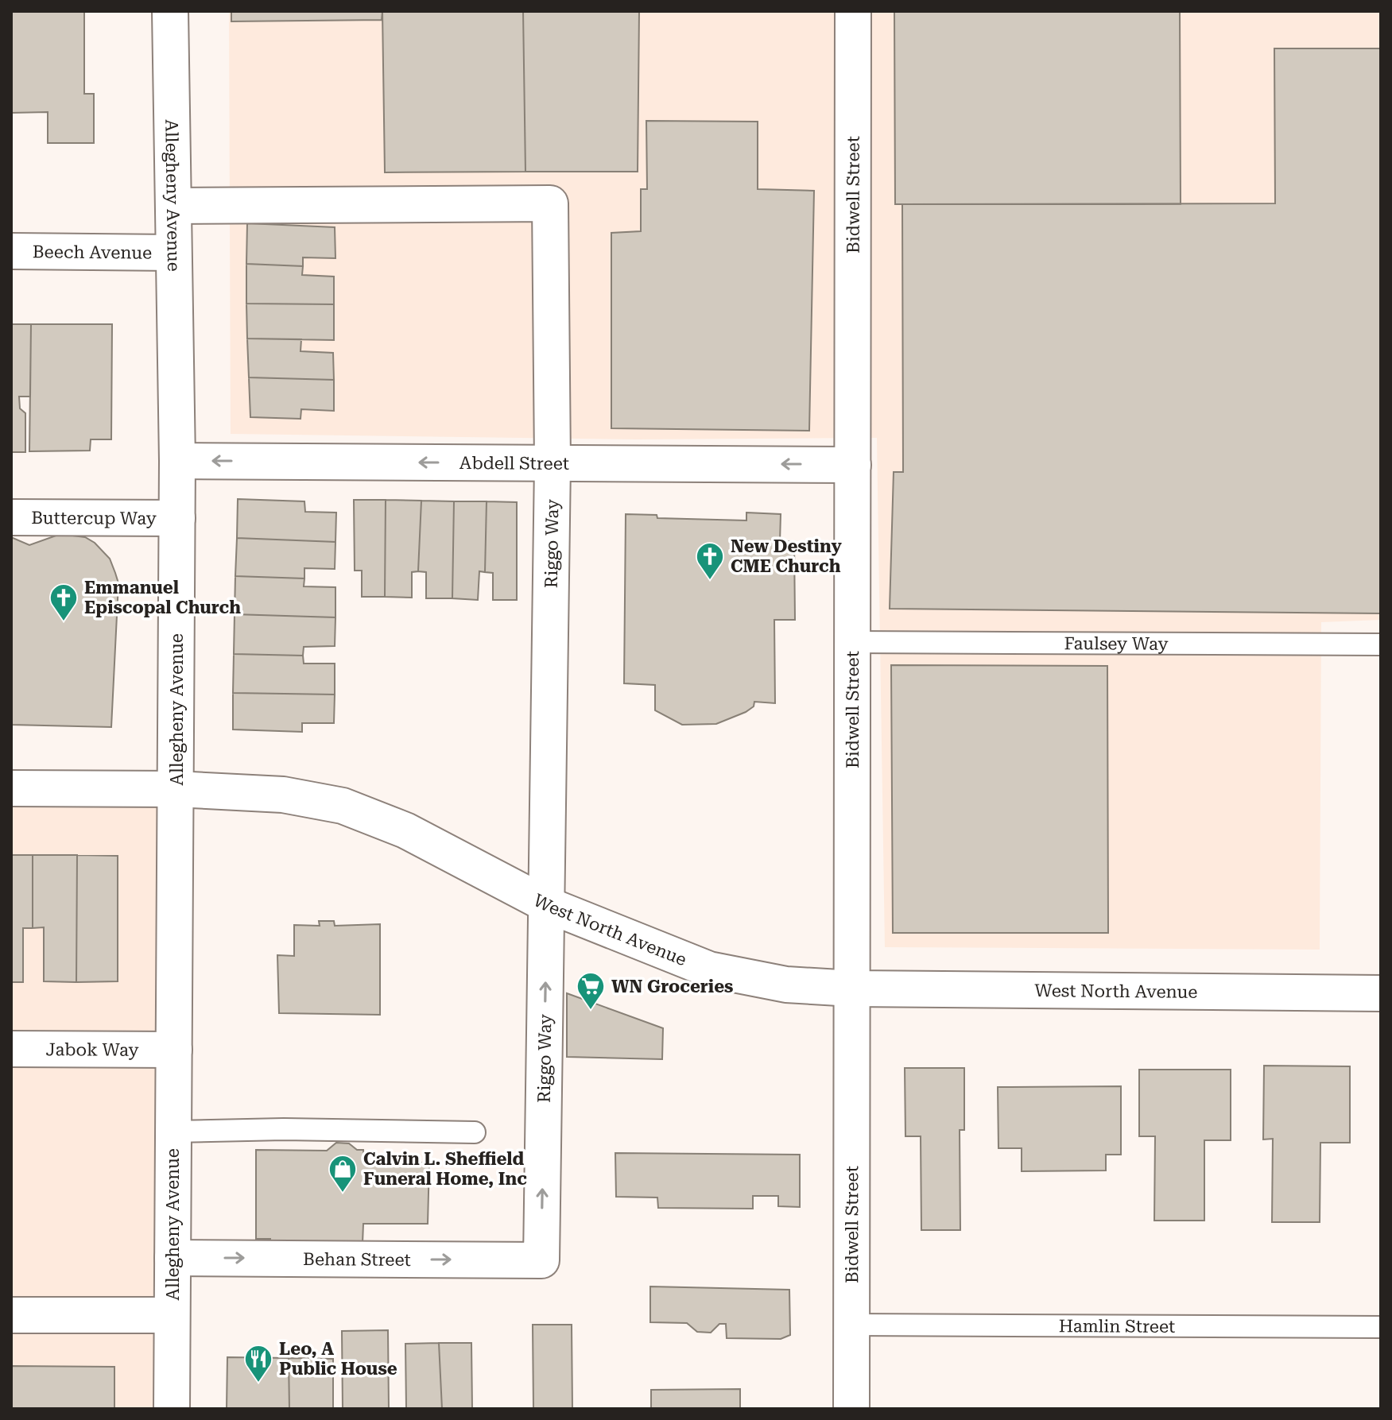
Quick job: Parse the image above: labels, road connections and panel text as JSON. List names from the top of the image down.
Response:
{
  "streets": {
    "street": [
      "Allegheny Avenue",
      "Bidwell Street",
      "Beech Avenue",
      "Abdell Street",
      "Buttercup Way",
      "Riggo Way",
      "West North Avenue",
      "Jabok Way",
      "Behan Street"
    ],
    "lane": ["Faulsey Way", "Hamlin Street"]
  },
  "crossings": [
    ["Allegheny Avenue", "Beech Avenue"],
    ["Allegheny Avenue", "Abdell Street"],
    ["Allegheny Avenue", "Buttercup Way"],
    ["Allegheny Avenue", "Riggo Way"],
    ["Allegheny Avenue", "West North Avenue"],
    ["Allegheny Avenue", "Jabok Way"],
    ["Allegheny Avenue", "Behan Street"],
    ["Bidwell Street", "Abdell Street"],
    ["Bidwell Street", "Faulsey Way"],
    ["Bidwell Street", "West North Avenue"],
    ["Bidwell Street", "Hamlin Street"],
    ["Abdell Street", "Riggo Way"],
    ["Riggo Way", "West North Avenue"],
    ["Riggo Way", "Behan Street"]
  ],
  "one_way": ["Abdell Street", "Behan Street"],
  "places": {
    "church": ["New Destiny CME Church", "Emmanuel Episcopal Church"],
    "supermarket": ["WN Groceries"],
    "shop": ["Calvin L. Sheffield Funeral Home, Inc"],
    "restaurant": ["Leo, A Public House"]
  }
}
